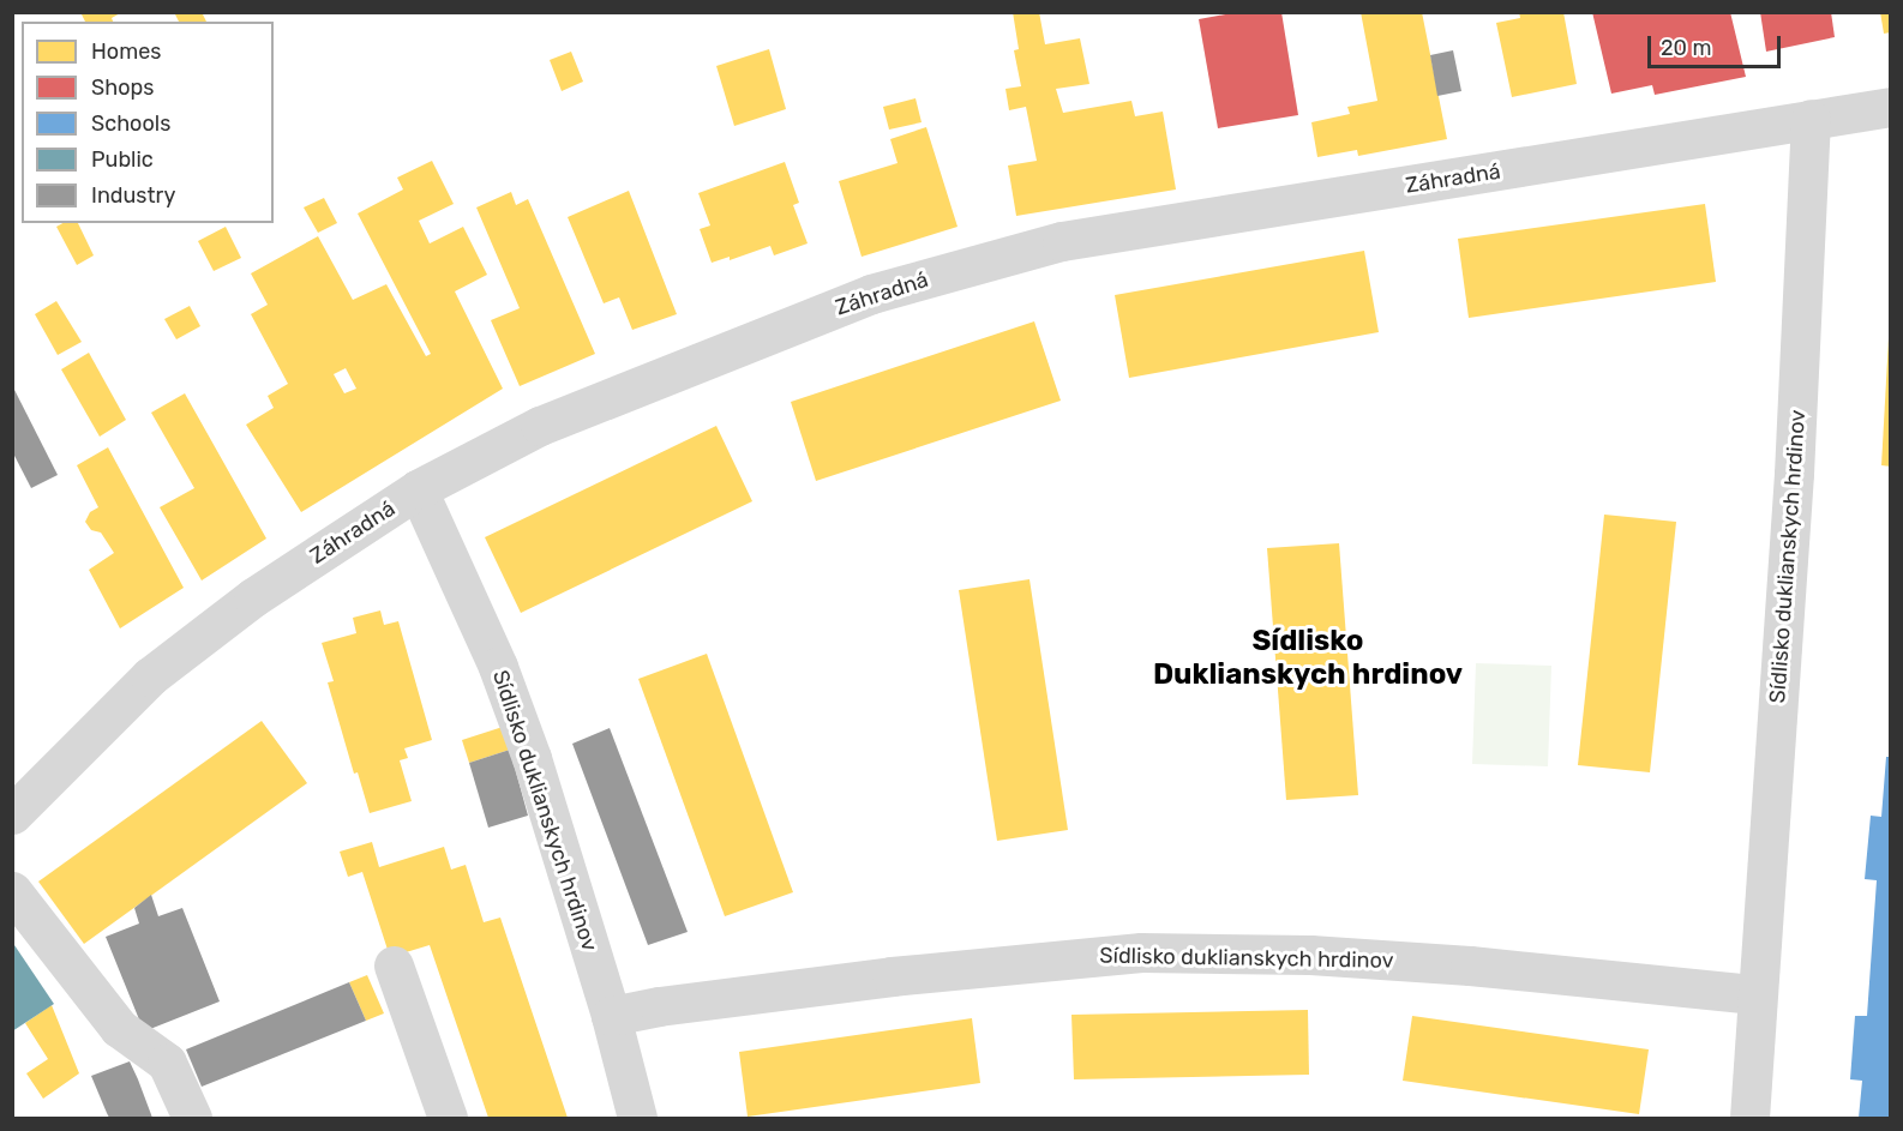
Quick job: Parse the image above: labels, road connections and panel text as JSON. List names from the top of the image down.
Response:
{
  "streets": {
    "street": ["Záhradná", "Sídlisko duklianskych hrdinov"]
  },
  "crossings": [
    ["Záhradná", "Sídlisko duklianskych hrdinov"]
  ],
  "districts": ["Sídlisko Duklianskych hrdinov"],
  "legend": [
    "Homes",
    "Shops",
    "Schools",
    "Public",
    "Industry"
  ],
  "scale_bar": "20 m"
}
